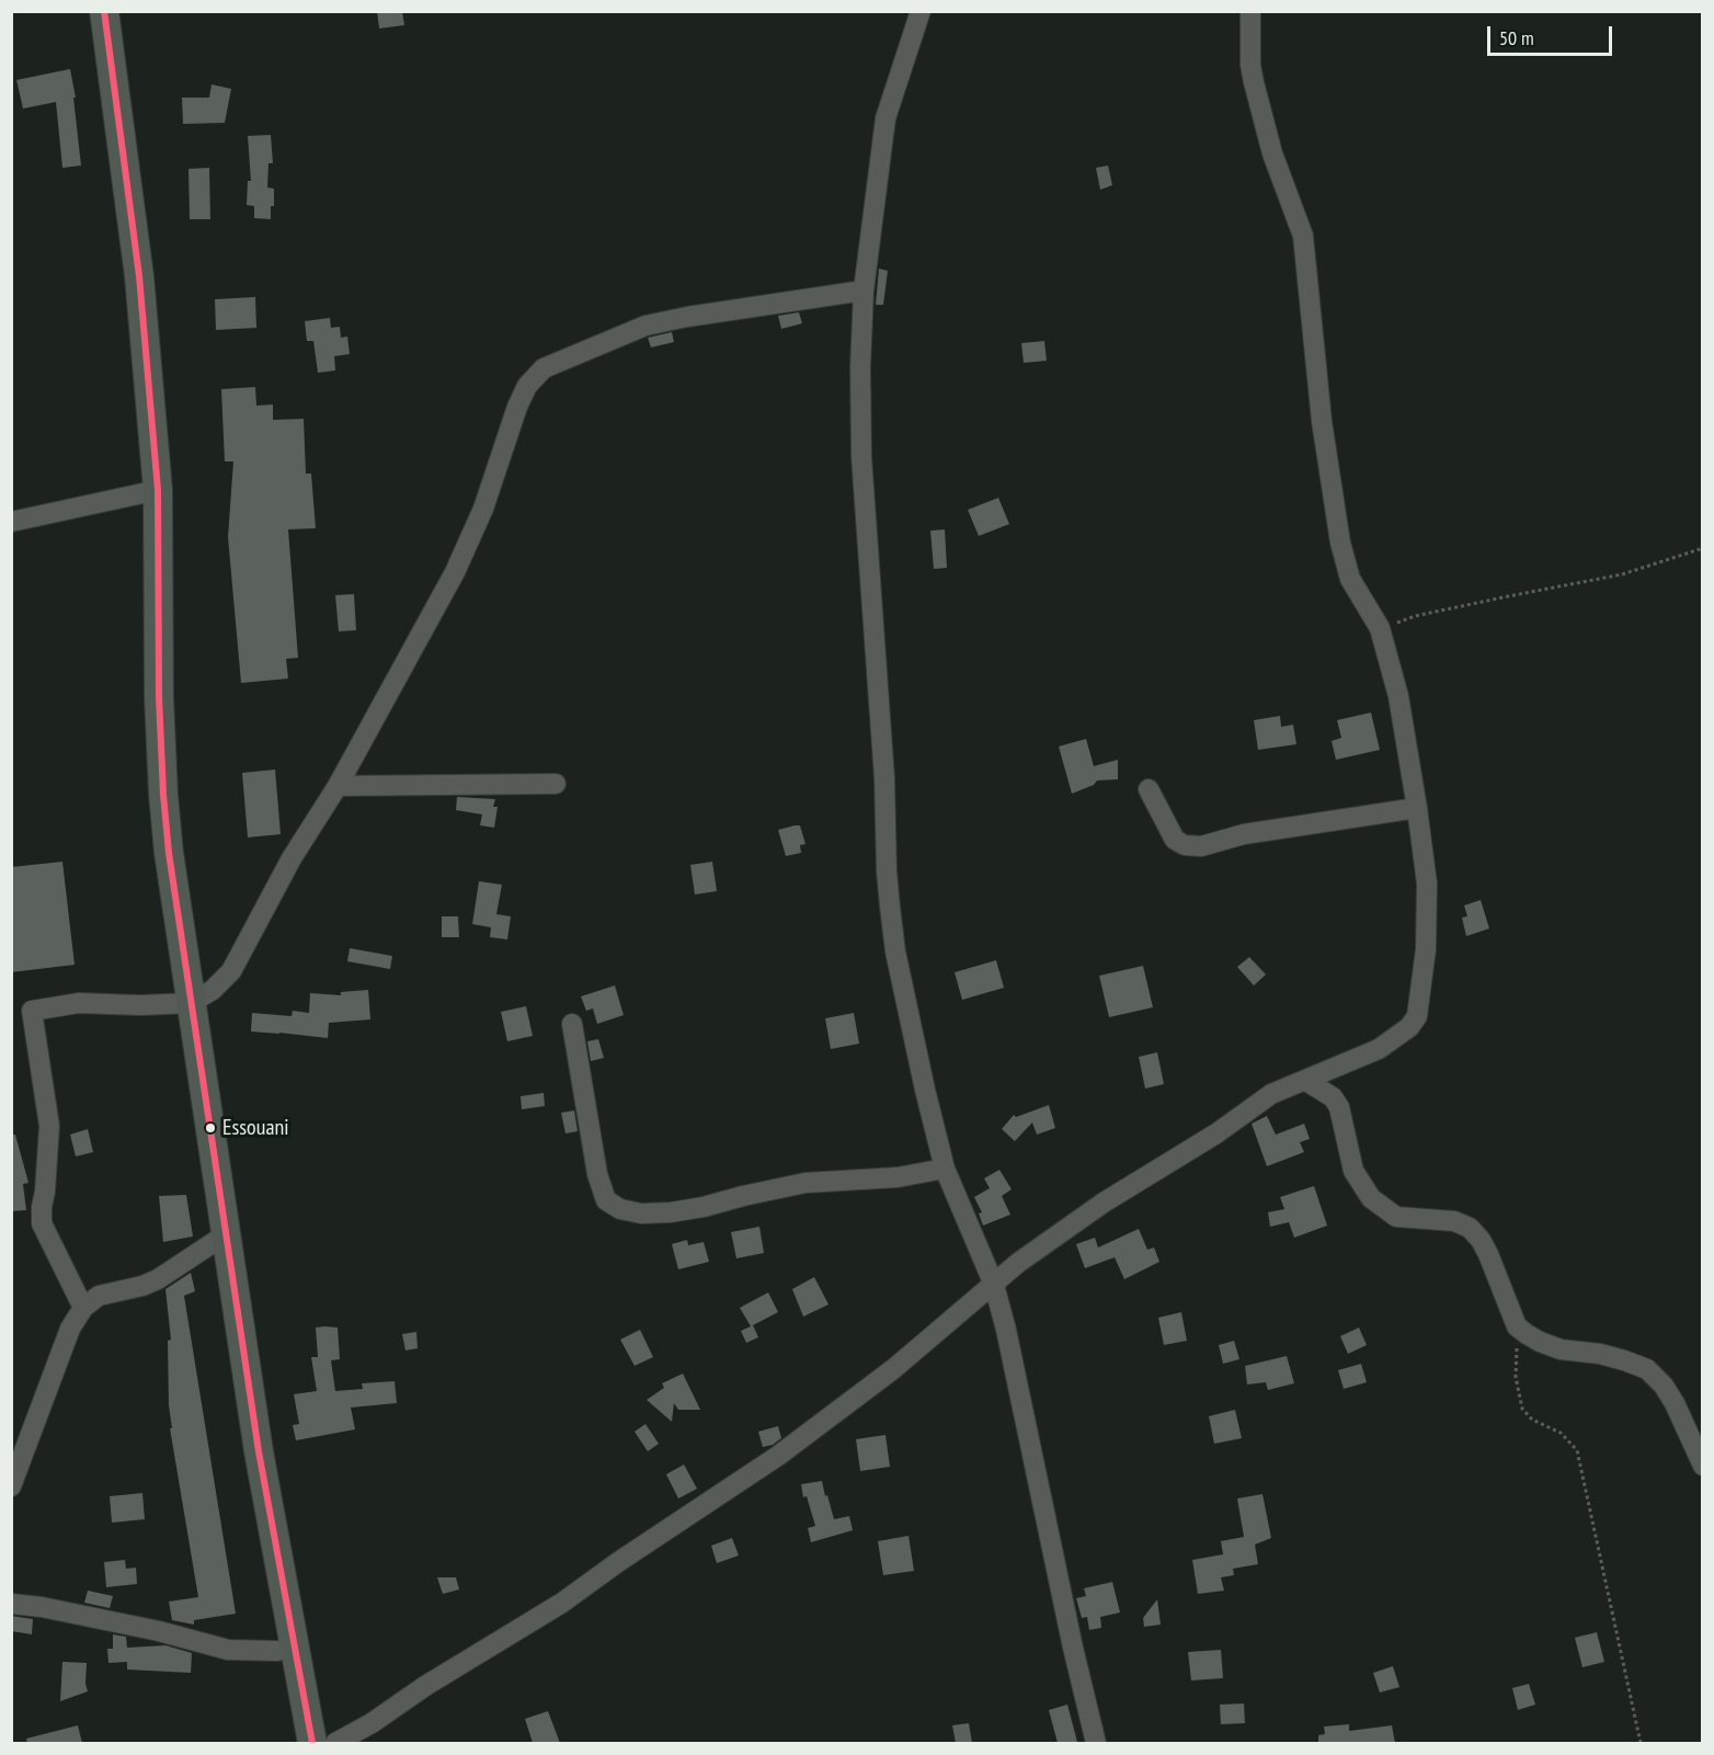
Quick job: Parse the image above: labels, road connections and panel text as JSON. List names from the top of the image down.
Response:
{
  "places": ["Essouani"],
  "scale_bar": "50 m"
}
